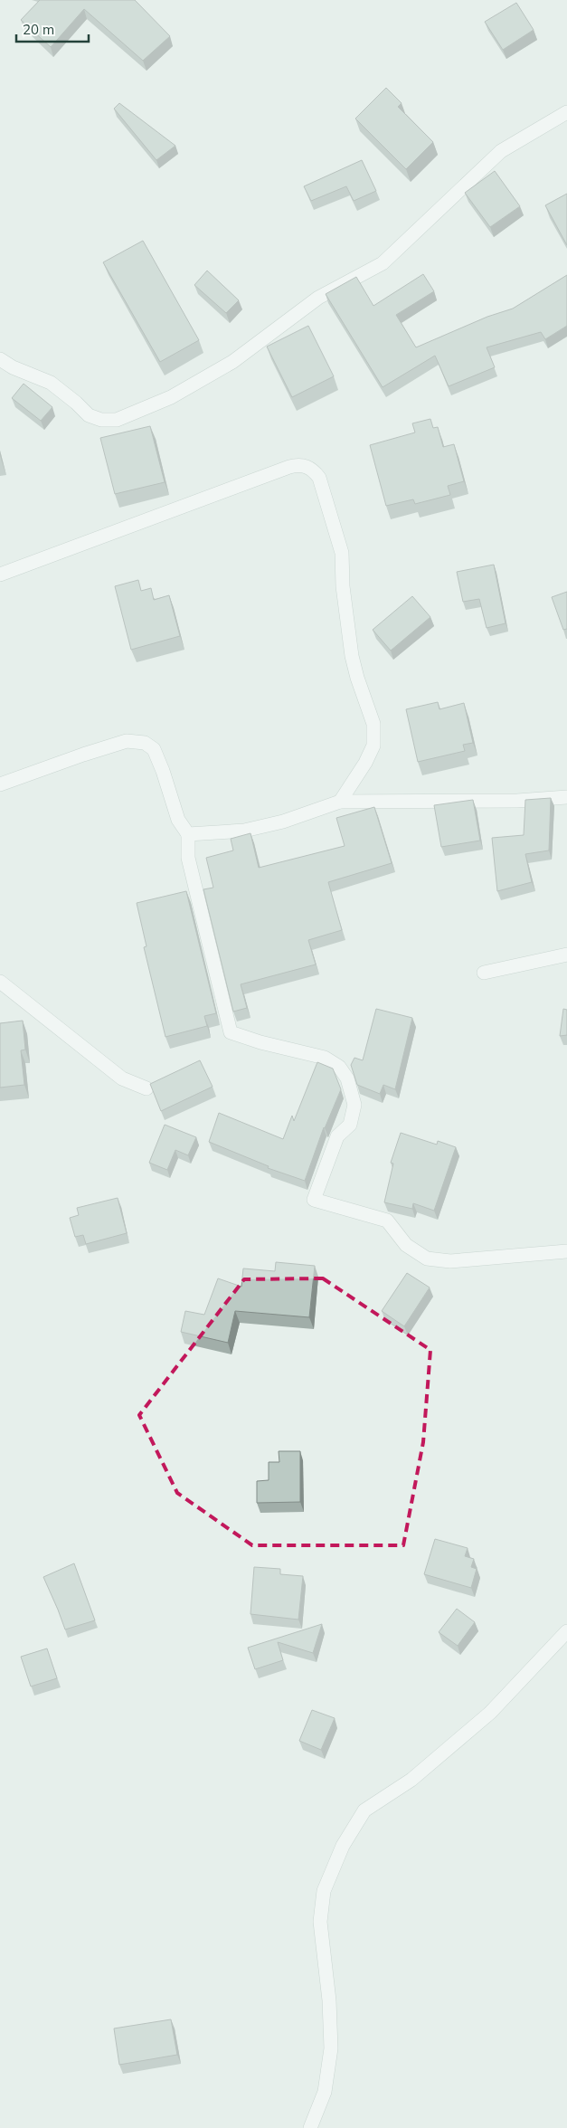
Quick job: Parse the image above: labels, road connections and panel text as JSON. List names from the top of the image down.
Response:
{
  "scale_bar": "20 m"
}
